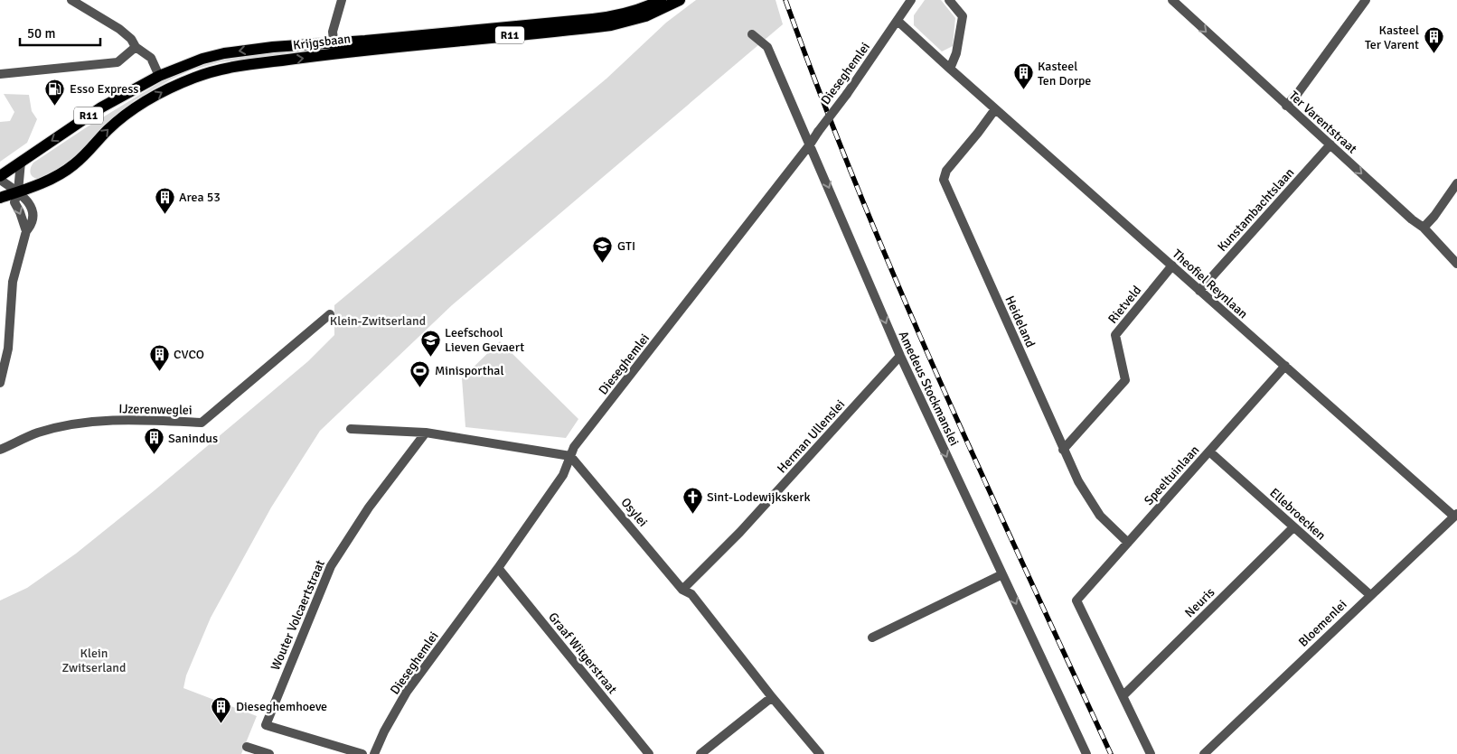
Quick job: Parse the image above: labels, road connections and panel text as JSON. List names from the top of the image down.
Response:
{
  "streets": {
    "main road": ["R11", "Krijgsbaan"],
    "street": [
      "Dieseghemlei",
      "Ter Varentstraat",
      "Kunstambachtslaan",
      "Theofiel Reynlaan",
      "Rietveld",
      "Heideland",
      "Amedeus Stockmanslei",
      "IJzerenweglei",
      "Herman Ullenslei",
      "Speeltuinlaan",
      "Osylei",
      "Ellebroecken",
      "Neuris",
      "Wouter Volcaertstraat",
      "Bloemenlei",
      "Graaf Witgerstraat"
    ]
  },
  "crossings": [
    ["Dieseghemlei", "Theofiel Reynlaan"],
    ["Dieseghemlei", "Amedeus Stockmanslei"],
    ["Dieseghemlei", "Osylei"],
    ["Dieseghemlei", "Graaf Witgerstraat"],
    ["Ter Varentstraat", "Kunstambachtslaan"],
    ["Kunstambachtslaan", "Theofiel Reynlaan"],
    ["Theofiel Reynlaan", "Rietveld"],
    ["Theofiel Reynlaan", "Heideland"],
    ["Theofiel Reynlaan", "Speeltuinlaan"],
    ["Theofiel Reynlaan", "Bloemenlei"],
    ["Rietveld", "Heideland"],
    ["Heideland", "Speeltuinlaan"],
    ["Amedeus Stockmanslei", "Herman Ullenslei"],
    ["Herman Ullenslei", "Osylei"],
    ["Speeltuinlaan", "Ellebroecken"],
    ["Speeltuinlaan", "Neuris"],
    ["Ellebroecken", "Neuris"],
    ["Ellebroecken", "Bloemenlei"]
  ],
  "one_way": ["Ter Varentstraat", "Amedeus Stockmanslei"],
  "parks": ["Klein-Zwitserland", "Klein Zwitserland"],
  "places": {
    "building": [
      "Kasteel Ter Varent",
      "Kasteel Ten Dorpe",
      "Area 53",
      "CVCO",
      "Sanindus",
      "Dieseghemhoeve"
    ],
    "fuel station": ["Esso Express"],
    "school or university": ["GTI", "Leefschool Lieven Gevaert"],
    "sports": ["Minisporthal"],
    "church": ["Sint-Lodewijkskerk"]
  },
  "scale_bar": "50 m"
}
